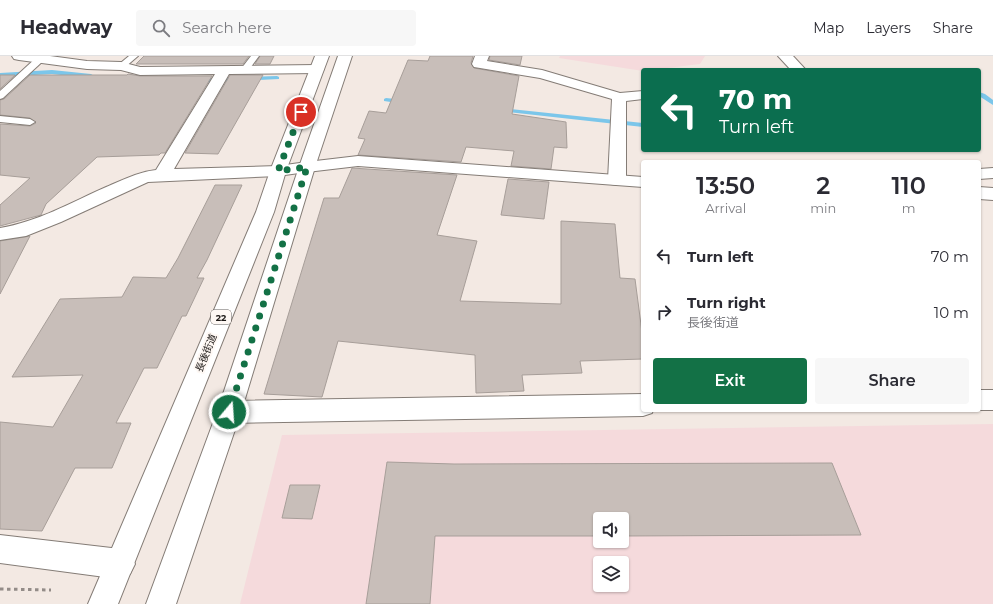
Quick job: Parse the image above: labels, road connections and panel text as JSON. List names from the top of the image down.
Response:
{
  "streets": {
    "street": ["22", "長後街道"]
  },
  "page": {
    "header": "Headway",
    "search": "Search here",
    "nav": ["Map", "Layers", "Share"],
    "turn": ["70 m", "Turn left"],
    "eta": [
      "13:50",
      "Arrival",
      "2",
      "min",
      "110",
      "m"
    ],
    "list": [
      {
        "name": "Turn left",
        "value": "70 m"
      },
      {
        "name": "Turn right",
        "note": "長後街道",
        "value": "10 m"
      }
    ],
    "buttons": ["Exit", "Share"]
  }
}
